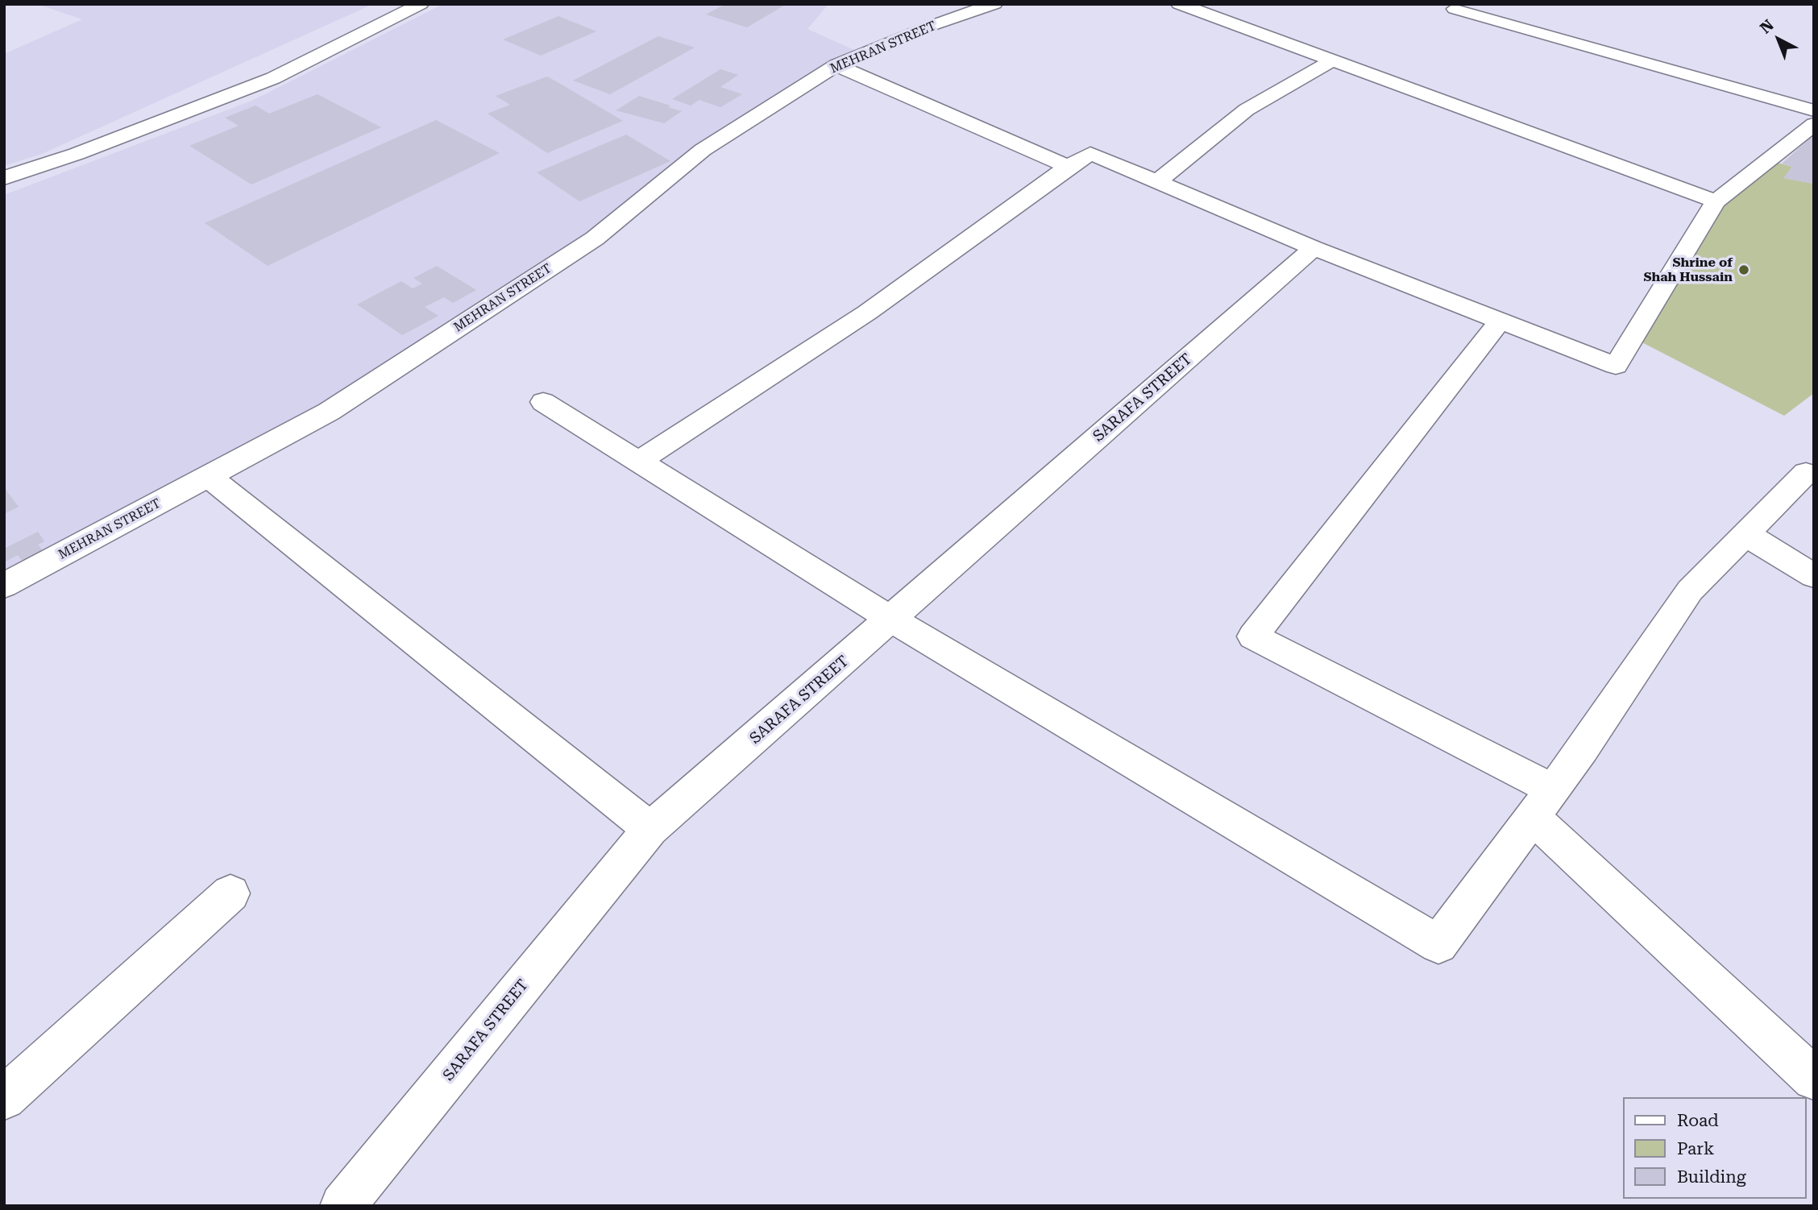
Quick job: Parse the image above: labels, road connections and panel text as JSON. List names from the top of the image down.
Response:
{
  "streets": {
    "street": ["MEHRAN STREET", "SARAFA STREET"]
  },
  "places": ["Shrine of Shah Hussain"],
  "legend": ["Road", "Park", "Building"],
  "north": "top left"
}
